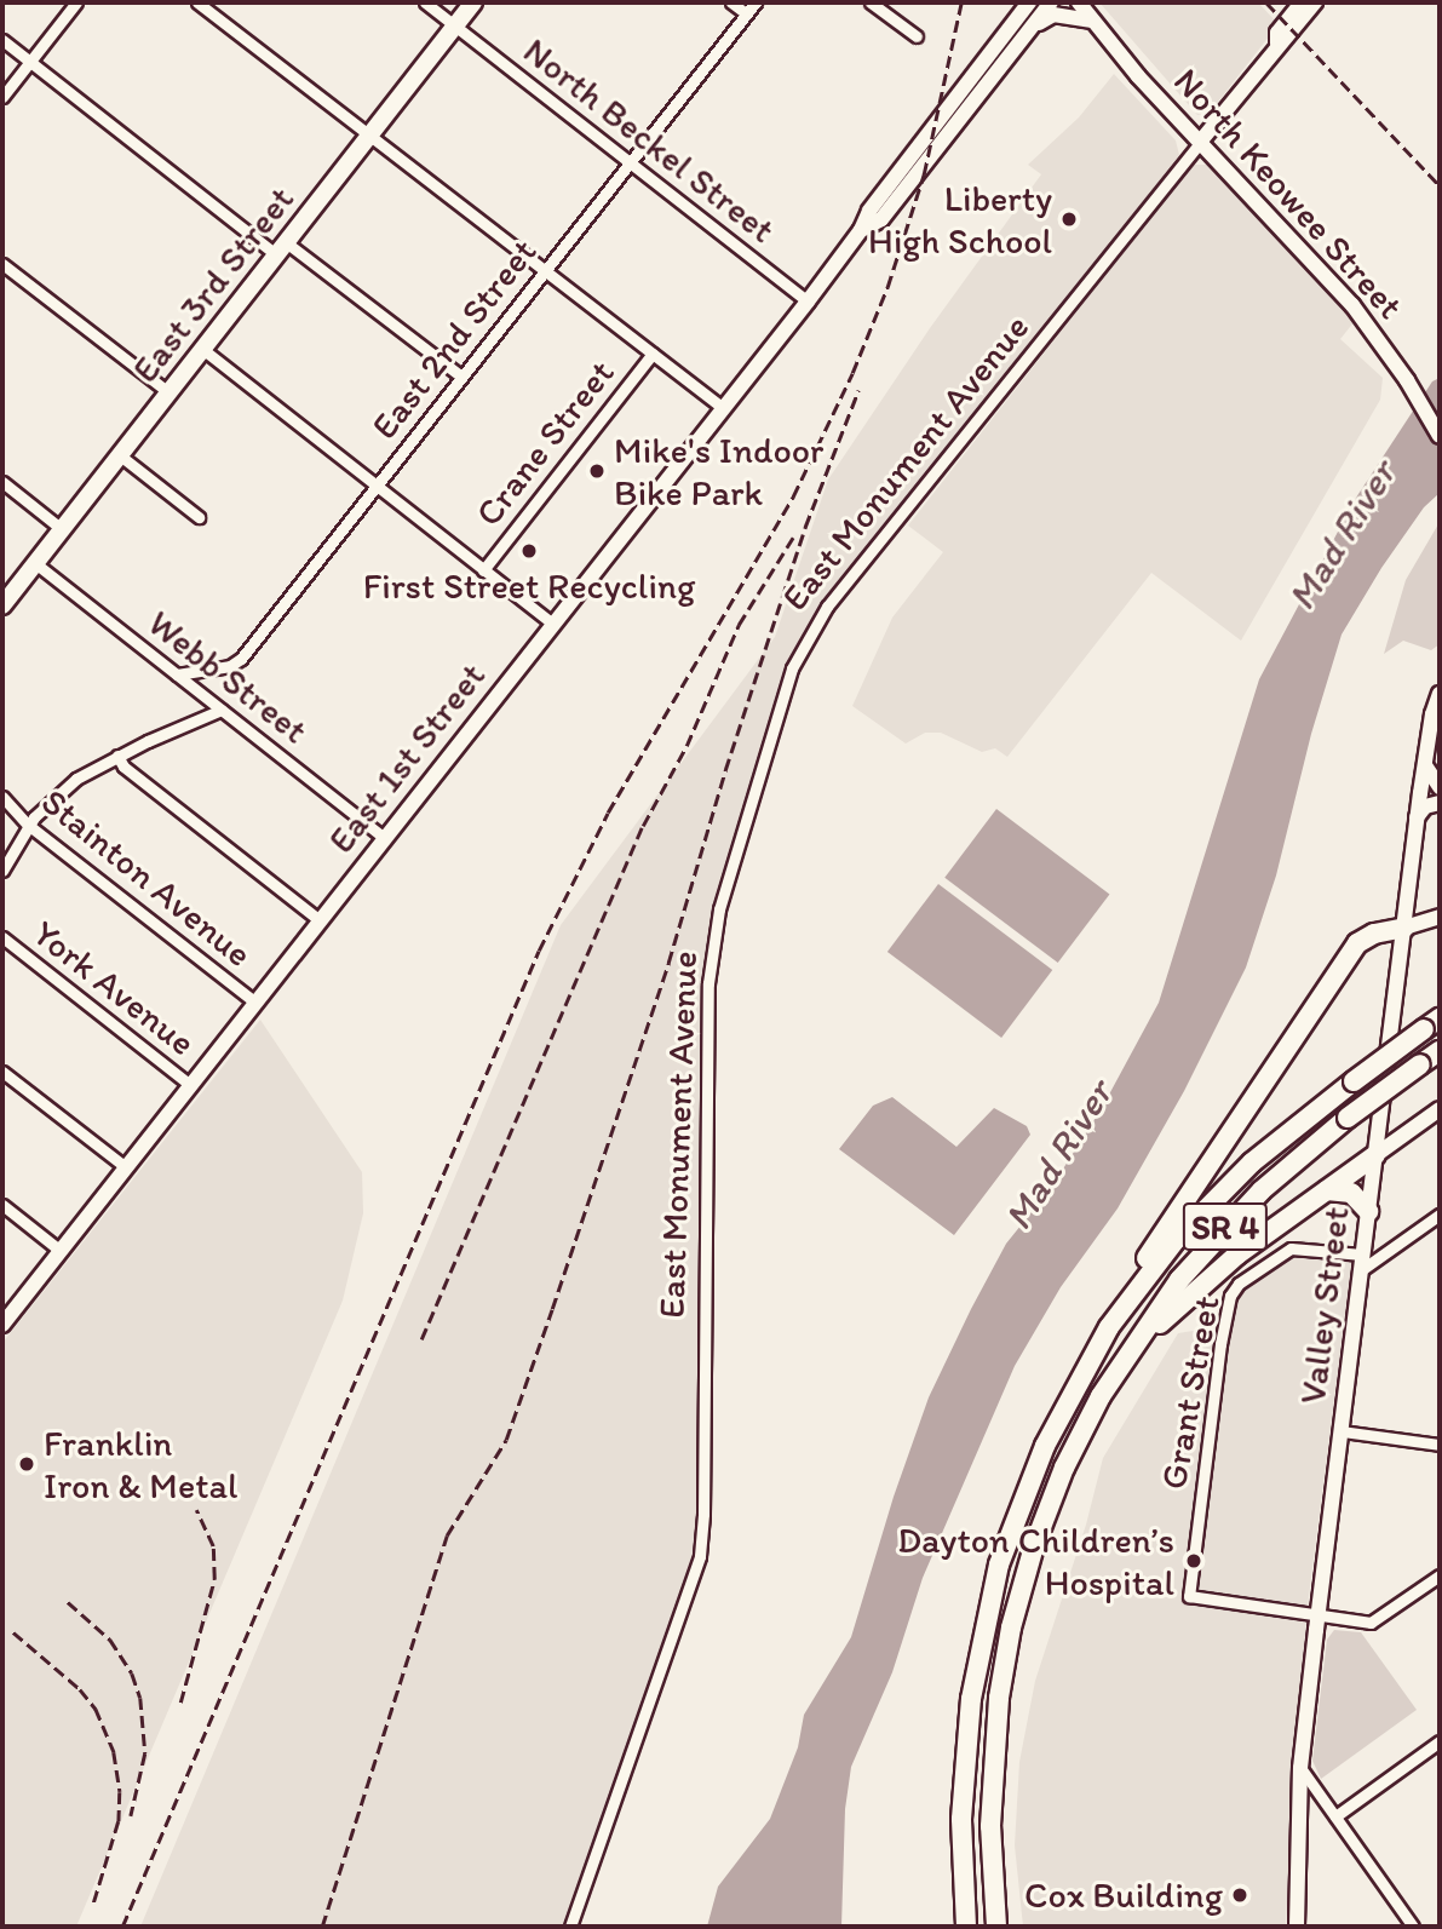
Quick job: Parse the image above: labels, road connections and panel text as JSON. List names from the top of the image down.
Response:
{
  "streets": {
    "highway": ["SR 4"],
    "main road": [
      "North Keowee Street",
      "East 3rd Street",
      "East Monument Avenue",
      "East 1st Street",
      "Valley Street"
    ],
    "street": [
      "North Beckel Street",
      "East 2nd Street",
      "Crane Street",
      "Webb Street",
      "Stainton Avenue",
      "York Avenue",
      "Grant Street"
    ]
  },
  "crossings": [
    ["North Beckel Street", "East 3rd Street"],
    ["North Beckel Street", "East 2nd Street"],
    ["North Beckel Street", "East 1st Street"],
    ["North Keowee Street", "East Monument Avenue"],
    ["East 3rd Street", "Webb Street"],
    ["East 2nd Street", "Webb Street"],
    ["Webb Street", "East 1st Street"],
    ["East 1st Street", "Stainton Avenue"],
    ["East 1st Street", "York Avenue"],
    ["Valley Street", "Grant Street"]
  ],
  "water": ["Mad River"],
  "places": [
    "Liberty High School",
    "Mike's Indoor Bike Park",
    "First Street Recycling",
    "Franklin Iron & Metal",
    "Dayton Children’s Hospital",
    "Cox Building"
  ]
}
